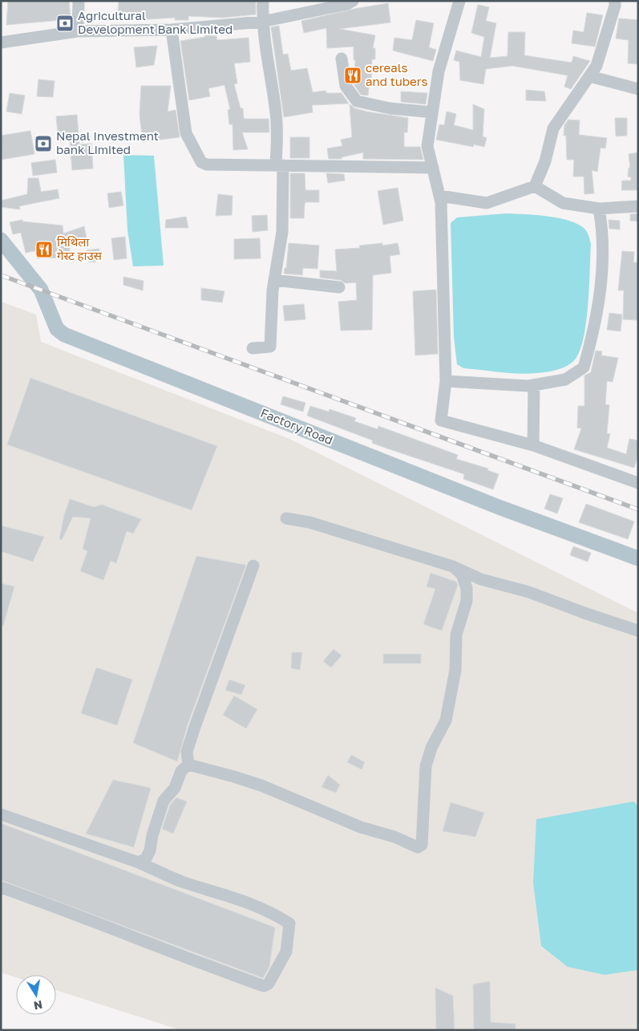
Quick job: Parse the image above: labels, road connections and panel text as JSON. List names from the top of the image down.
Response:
{
  "streets": {
    "main road": ["Factory Road"]
  },
  "places": {
    "bank": ["Agricultural Development Bank Limited", "Nepal Investment bank Limited"],
    "restaurant": ["cereals and tubers", "मिथिला गेस्ट हाउस"]
  },
  "north": "bottom"
}
